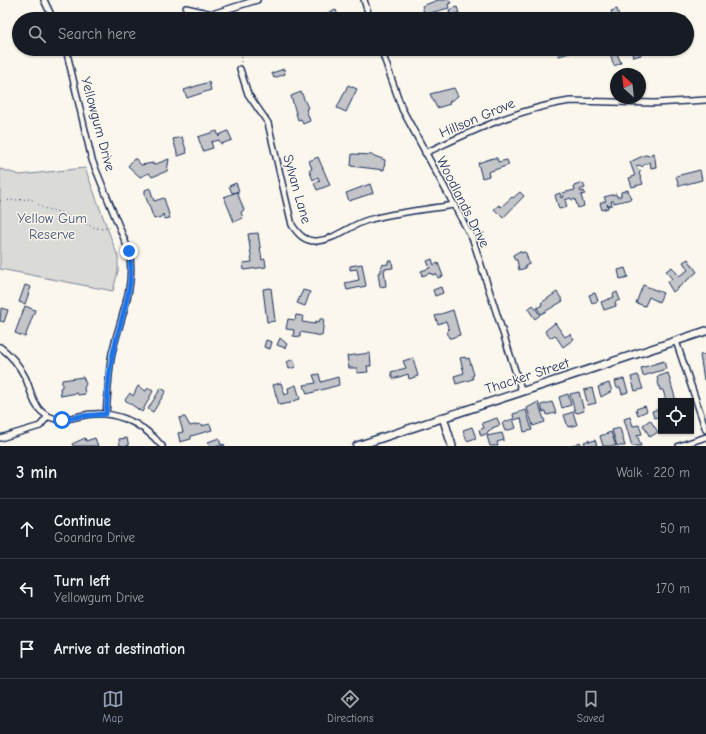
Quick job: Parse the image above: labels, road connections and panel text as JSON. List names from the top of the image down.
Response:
{
  "streets": {
    "street": [
      "Hillson Grove",
      "Yellowgum Drive",
      "Sylvan Lane",
      "Woodlands Drive",
      "Thacker Street"
    ]
  },
  "crossings": [
    ["Hillson Grove", "Woodlands Drive"],
    ["Sylvan Lane", "Woodlands Drive"],
    ["Woodlands Drive", "Thacker Street"]
  ],
  "parks": ["Yellow Gum Reserve"],
  "north": "top left",
  "page": {
    "search": "Search here",
    "heading": ["3 min", "Walk · 220 m"],
    "list": [
      ["Continue", "Goandra Drive", "50 m"],
      ["Turn left", "Yellowgum Drive", "170 m"],
      "Arrive at destination"
    ],
    "nav": ["Map", "Directions", "Saved"]
  }
}
